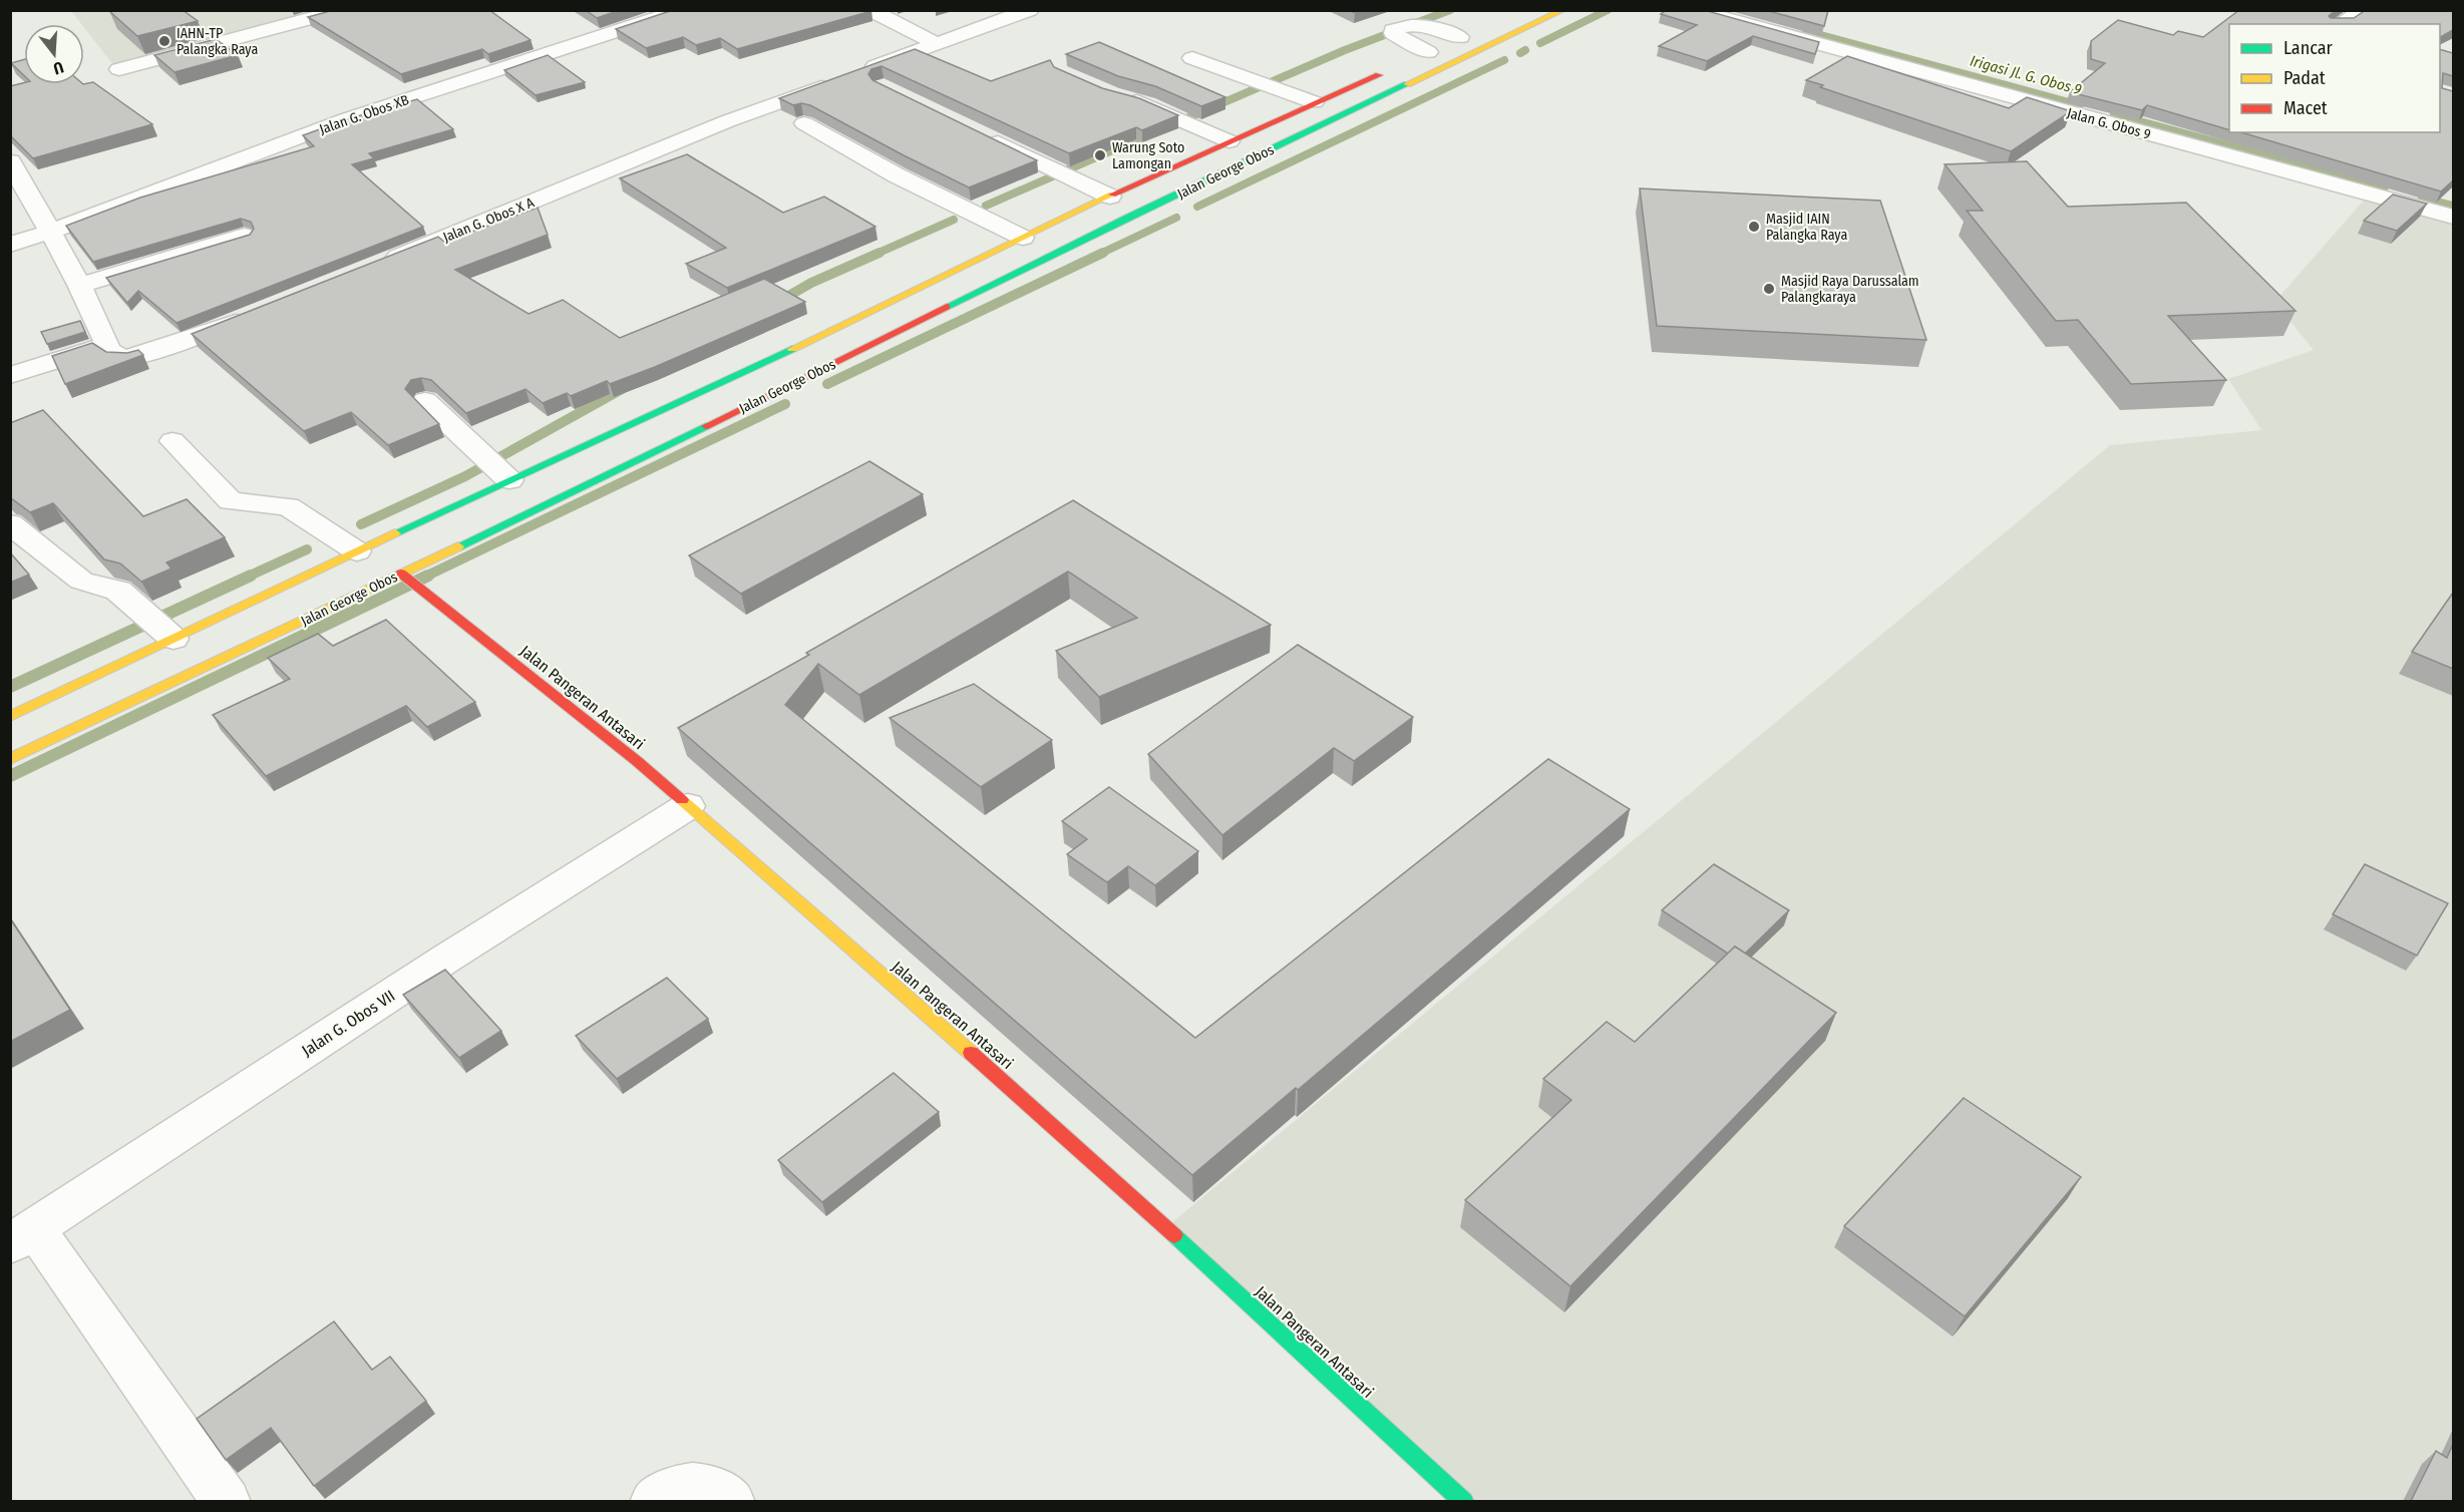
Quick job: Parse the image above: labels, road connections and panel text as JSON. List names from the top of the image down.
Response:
{
  "streets": {
    "main road": ["Jalan George Obos", "Jalan Pangeran Antasari"],
    "street": [
      "Jalan G. Obos XB",
      "Jalan G. Obos 9",
      "Jalan G. Obos X A",
      "Jalan G. Obos VII"
    ]
  },
  "crossings": [
    ["Jalan George Obos", "Jalan Pangeran Antasari"],
    ["Jalan Pangeran Antasari", "Jalan G. Obos VII"]
  ],
  "water": ["Irigasi Jl. G. Obos 9"],
  "places": [
    "IAHN-TP Palangka Raya",
    "Warung Soto Lamongan",
    "Masjid IAIN Palangka Raya",
    "Masjid Raya Darussalam Palangkaraya"
  ],
  "legend": ["Lancar", "Padat", "Macet"],
  "north": "bottom"
}
